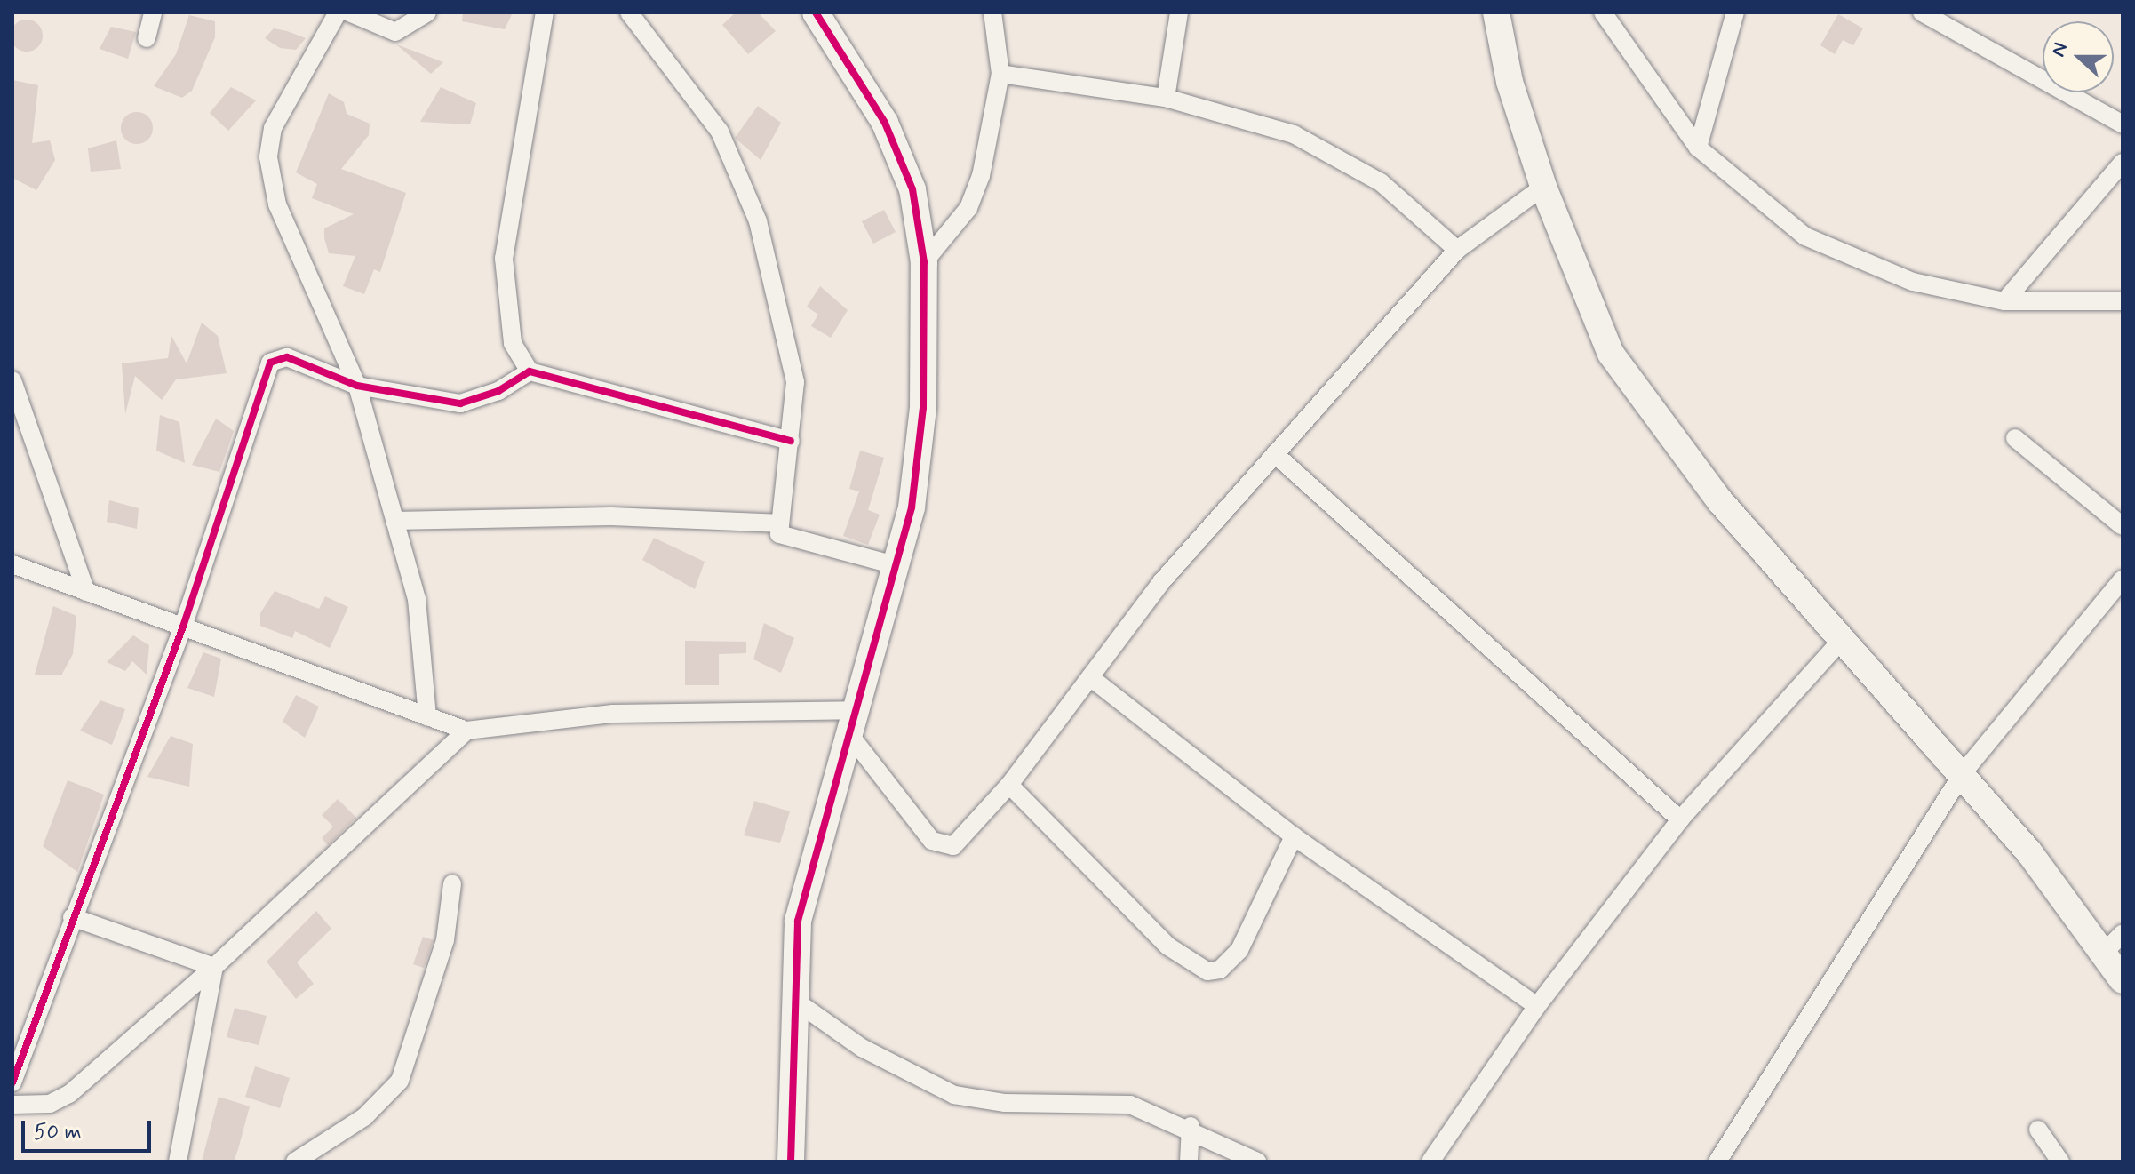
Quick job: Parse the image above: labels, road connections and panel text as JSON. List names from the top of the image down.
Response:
{
  "scale_bar": "50 m",
  "north": "left"
}
